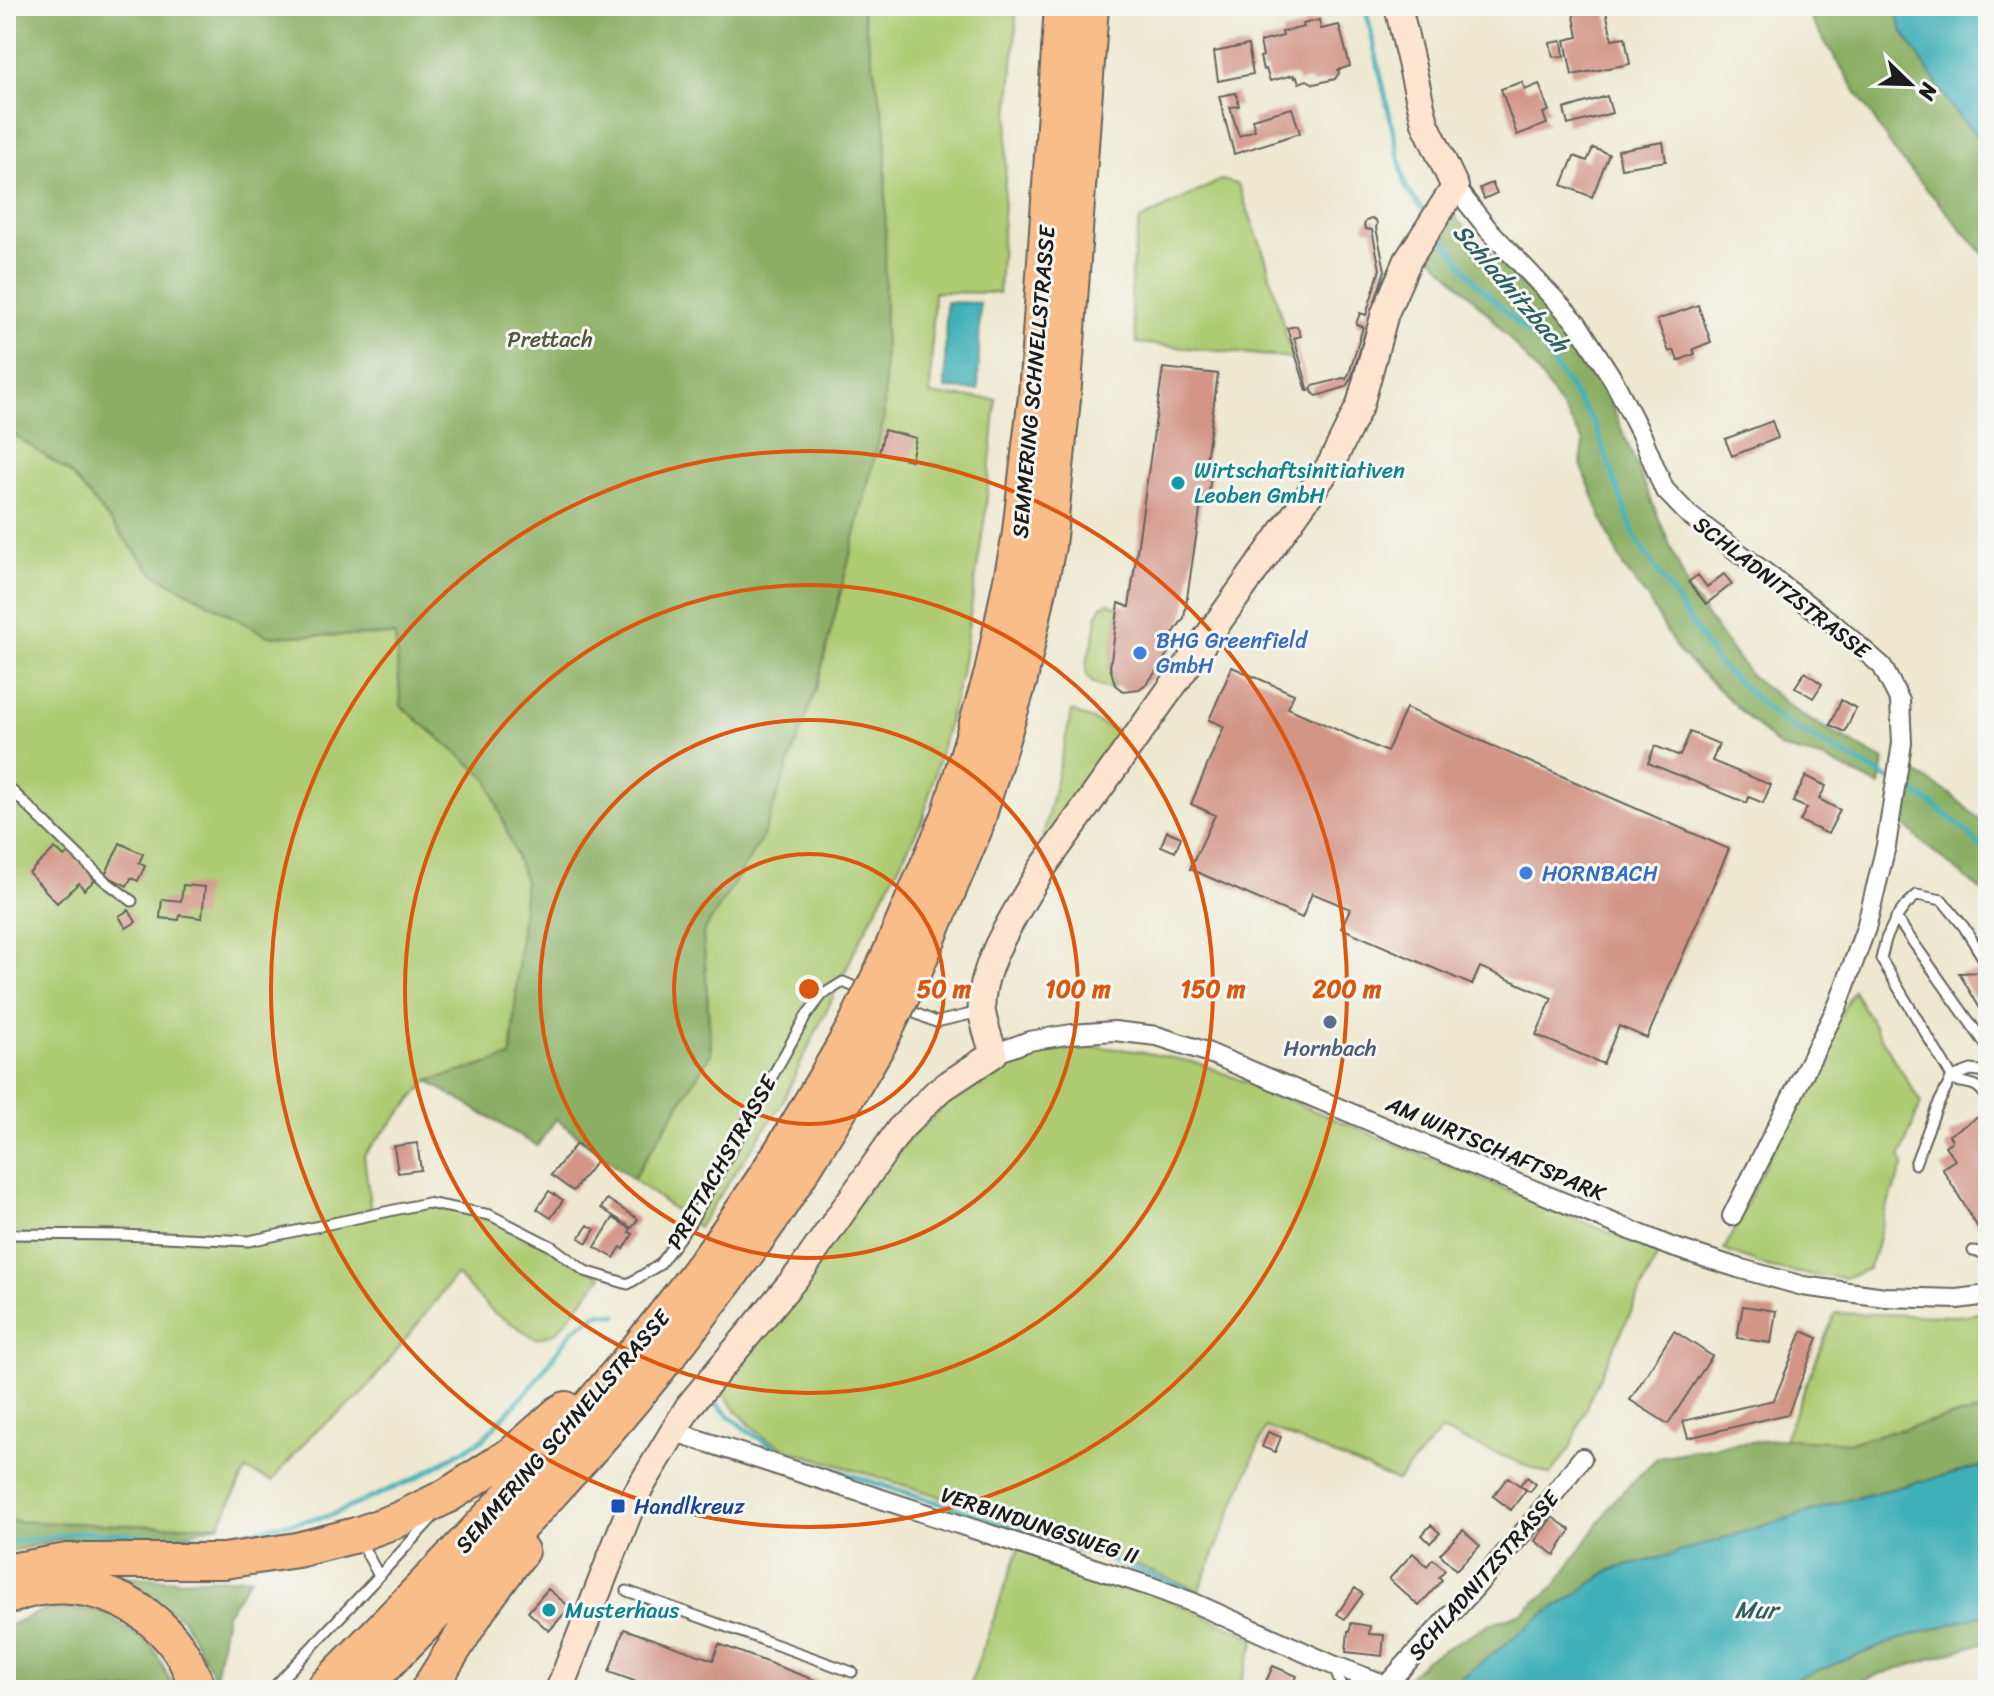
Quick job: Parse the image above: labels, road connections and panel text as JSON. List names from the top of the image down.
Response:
{
  "streets": {
    "highway": ["SEMMERING SCHNELLSTRASSE"],
    "street": ["SCHLADNITZSTRASSE", "AM WIRTSCHAFTSPARK", "VERBINDUNGSWEG II"],
    "lane": ["PRETTACHSTRASSE"]
  },
  "crossings": [
    ["SCHLADNITZSTRASSE", "VERBINDUNGSWEG II"]
  ],
  "water": ["Schladnitzbach", "Mur"],
  "parks": ["Prettach"],
  "places": {
    "other": [
      "Wirtschaftsinitiativen Leoben GmbH",
      "BHG Greenfield GmbH",
      "HORNBACH",
      "Hornbach",
      "Musterhaus"
    ],
    "transit": ["Handlkreuz"]
  },
  "north": "bottom right",
  "rings": [
    "50 m",
    "100 m",
    "150 m",
    "200 m"
  ]
}
